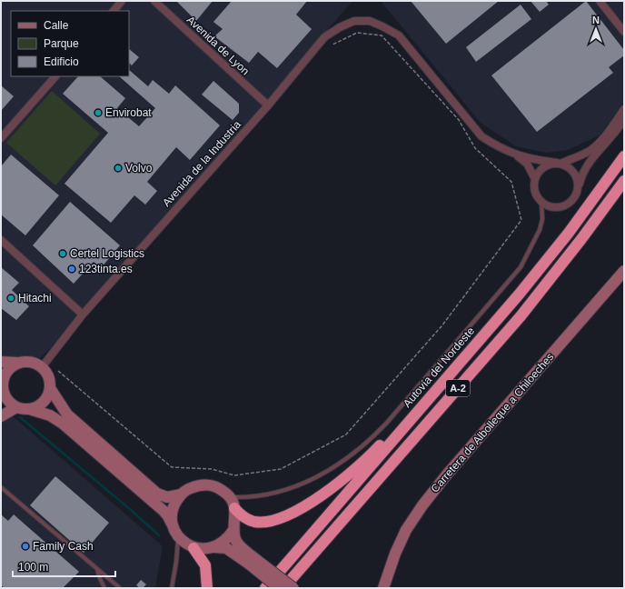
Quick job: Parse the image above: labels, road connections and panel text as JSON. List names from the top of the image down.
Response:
{
  "streets": {
    "highway": ["Autovía del Nordeste", "A-2"],
    "main road": ["Carretera de Albolleque a Chiloeches"],
    "street": ["Avenida de Lyon", "Avenida de la Industria"]
  },
  "crossings": [
    ["Avenida de Lyon", "Avenida de la Industria"]
  ],
  "places": [
    "Envirobat",
    "Volvo",
    "Certel Logistics",
    "123tinta.es",
    "Hitachi",
    "Family Cash"
  ],
  "legend": ["Calle", "Parque", "Edificio"],
  "scale_bar": "100 m",
  "north": "top"
}
